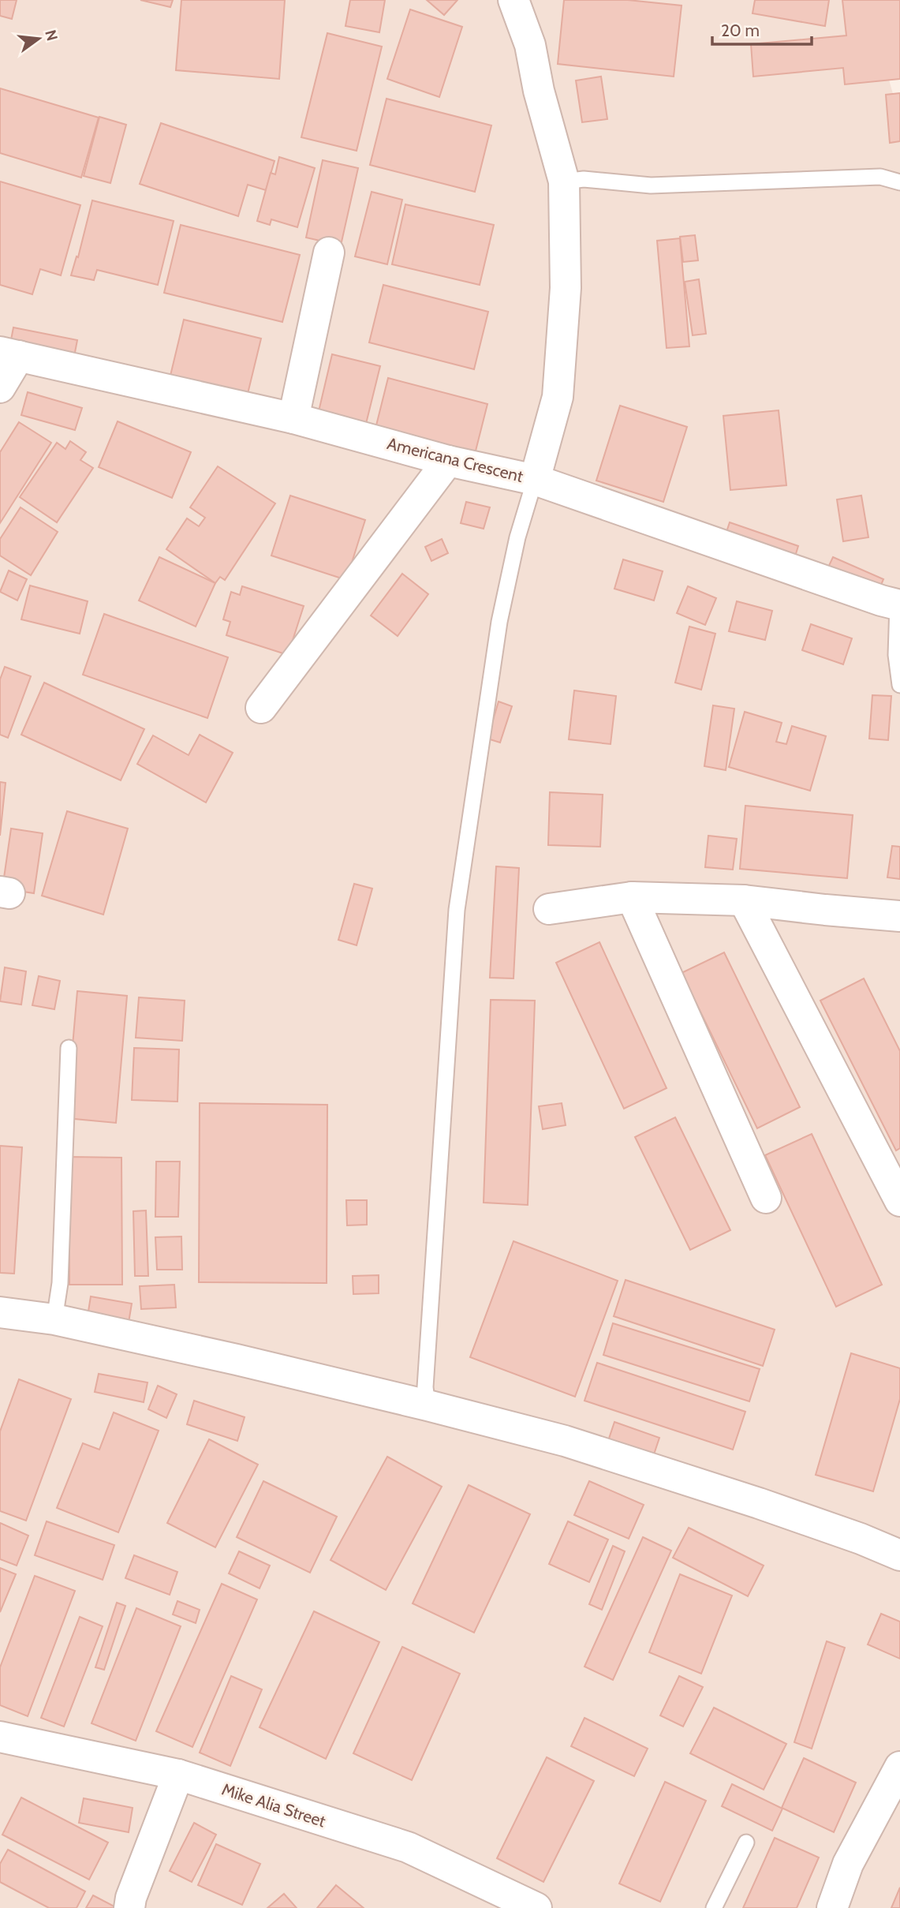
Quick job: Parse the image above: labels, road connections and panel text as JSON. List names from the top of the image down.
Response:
{
  "streets": {
    "street": ["Americana Crescent", "Mike Alia Street"]
  },
  "scale_bar": "20 m",
  "north": "right"
}
